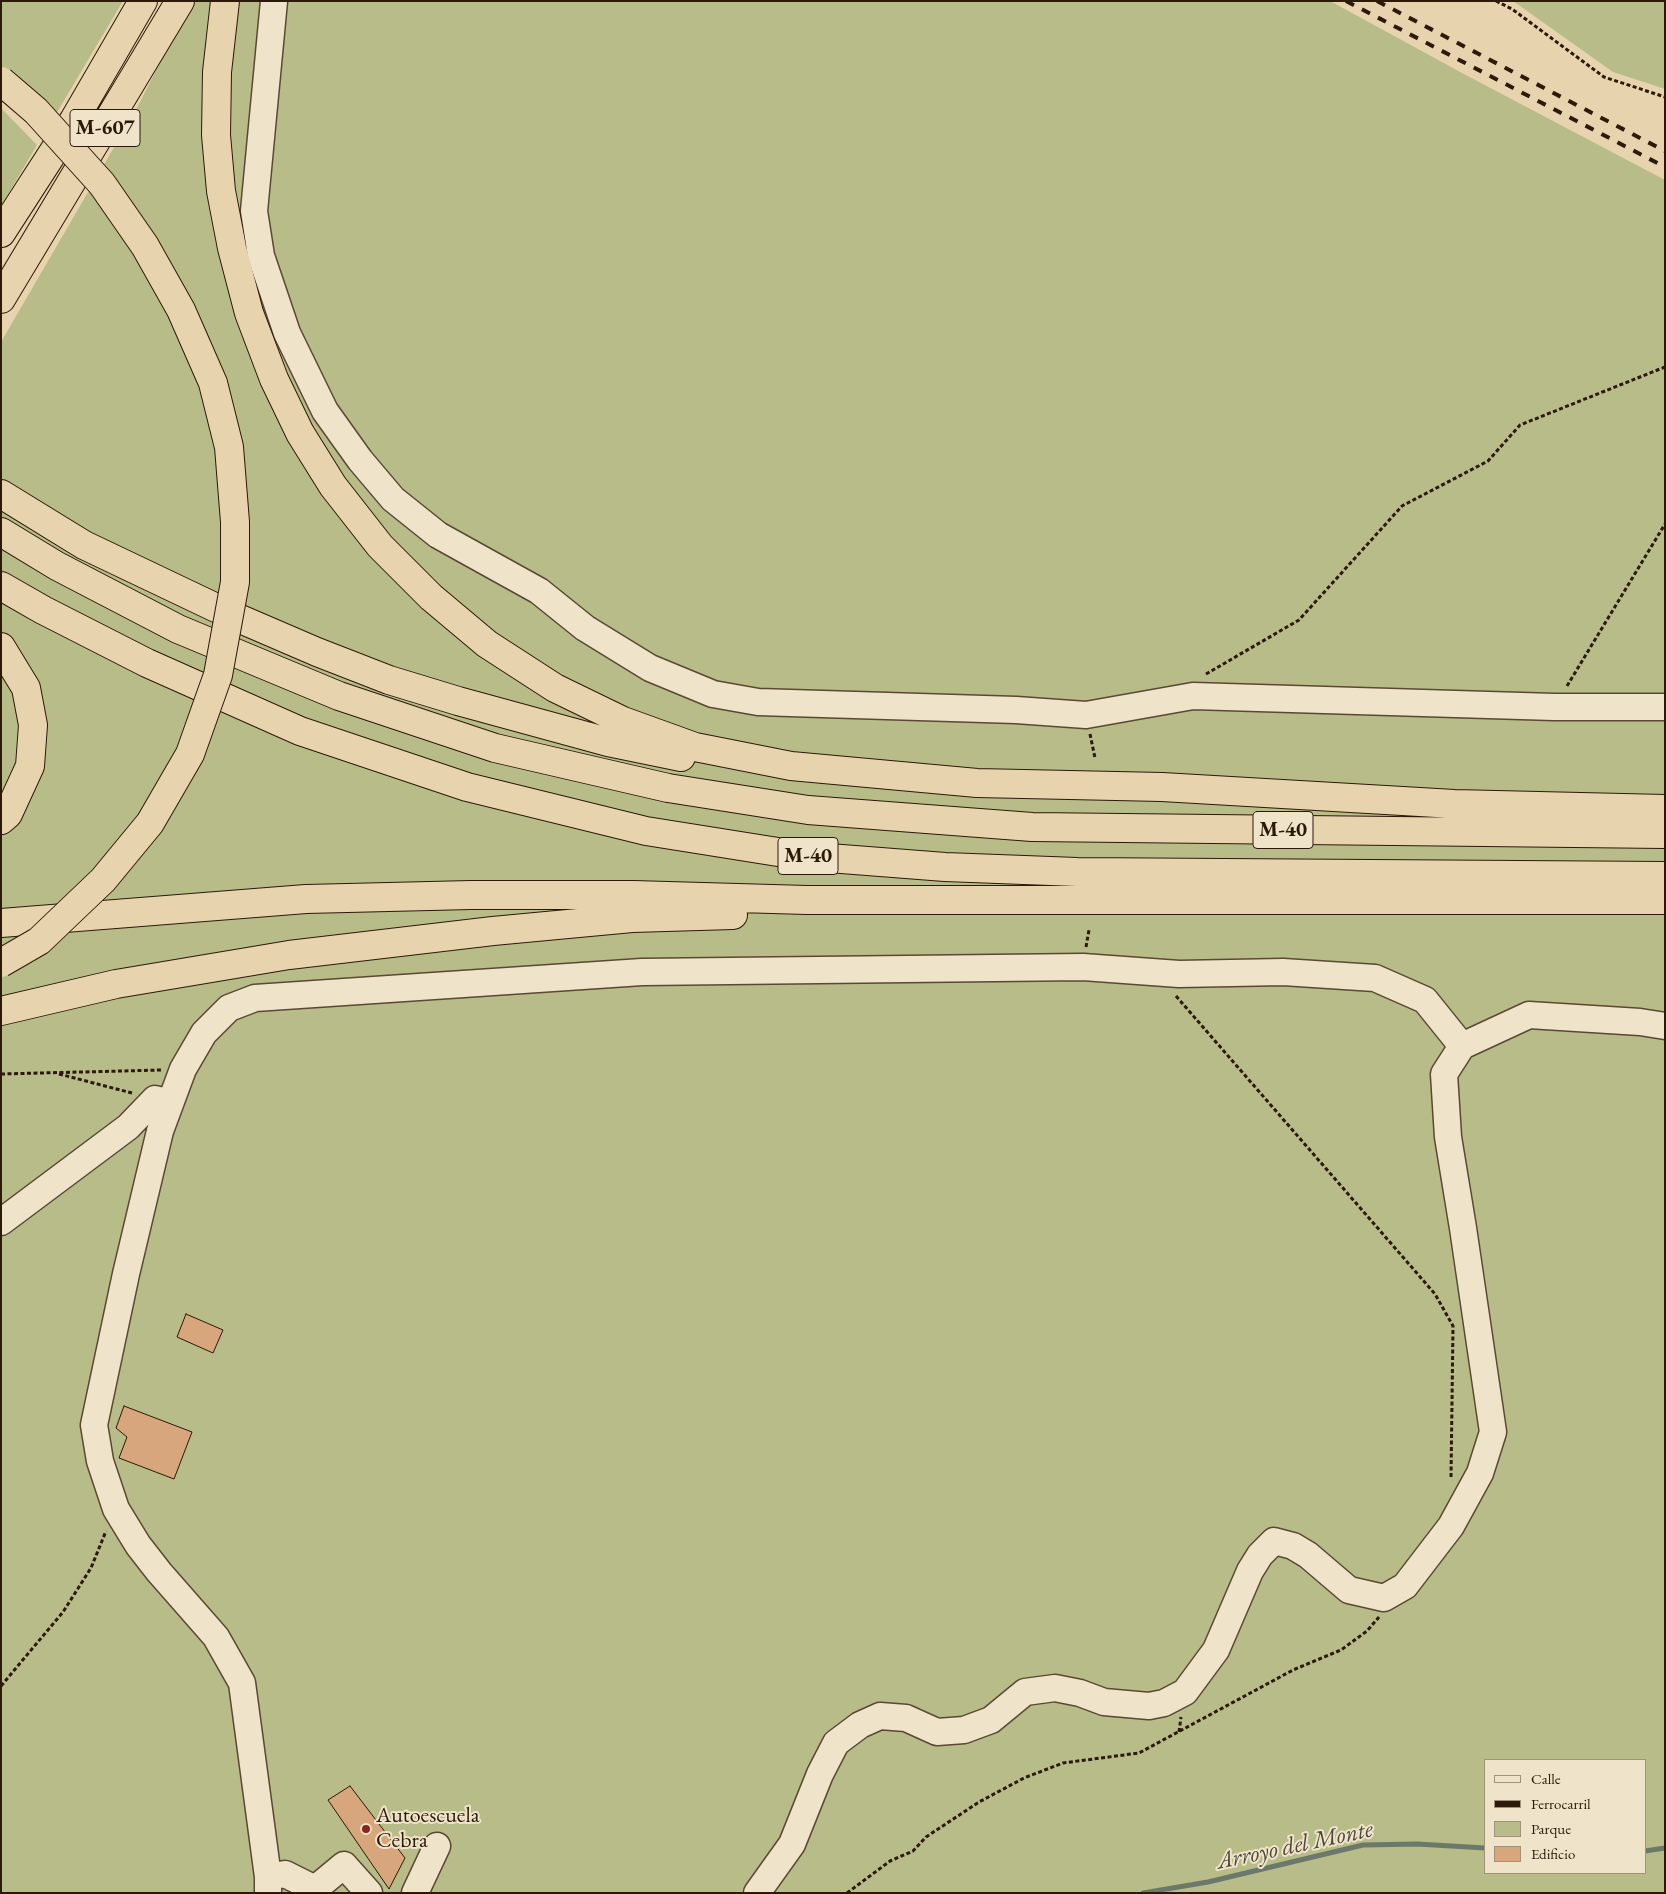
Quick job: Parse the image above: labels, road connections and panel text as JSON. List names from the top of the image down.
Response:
{
  "streets": {
    "highway": ["M-607", "M-40"]
  },
  "water": ["Arroyo del Monte"],
  "places": ["Autoescuela Cebra"],
  "legend": [
    "Calle",
    "Ferrocarril",
    "Parque",
    "Edificio"
  ]
}
